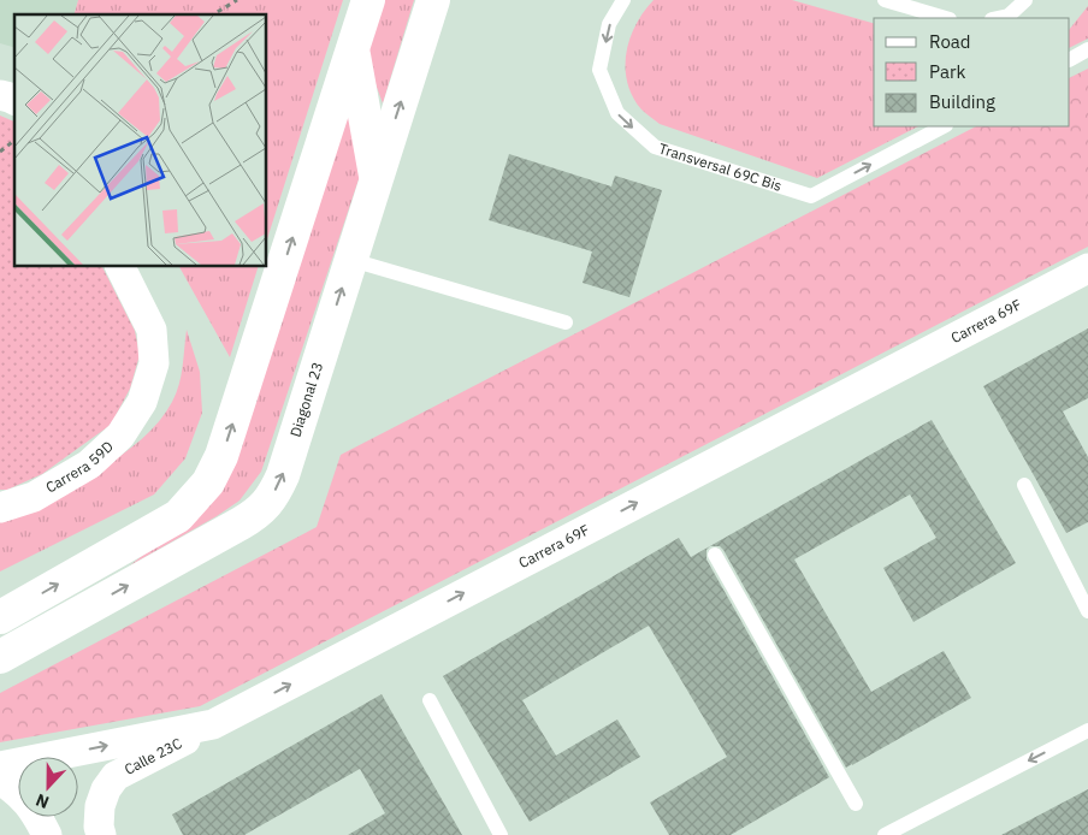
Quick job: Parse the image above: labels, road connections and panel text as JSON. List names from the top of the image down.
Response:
{
  "streets": {
    "street": [
      "Carrera 69F",
      "Diagonal 23",
      "Carrera 59D",
      "Calle 23C"
    ],
    "lane": ["Transversal 69C Bis"]
  },
  "crossings": [
    ["Carrera 69F", "Calle 23C"]
  ],
  "one_way": ["Carrera 69F"],
  "legend": ["Road", "Park", "Building"],
  "north": "bottom"
}
